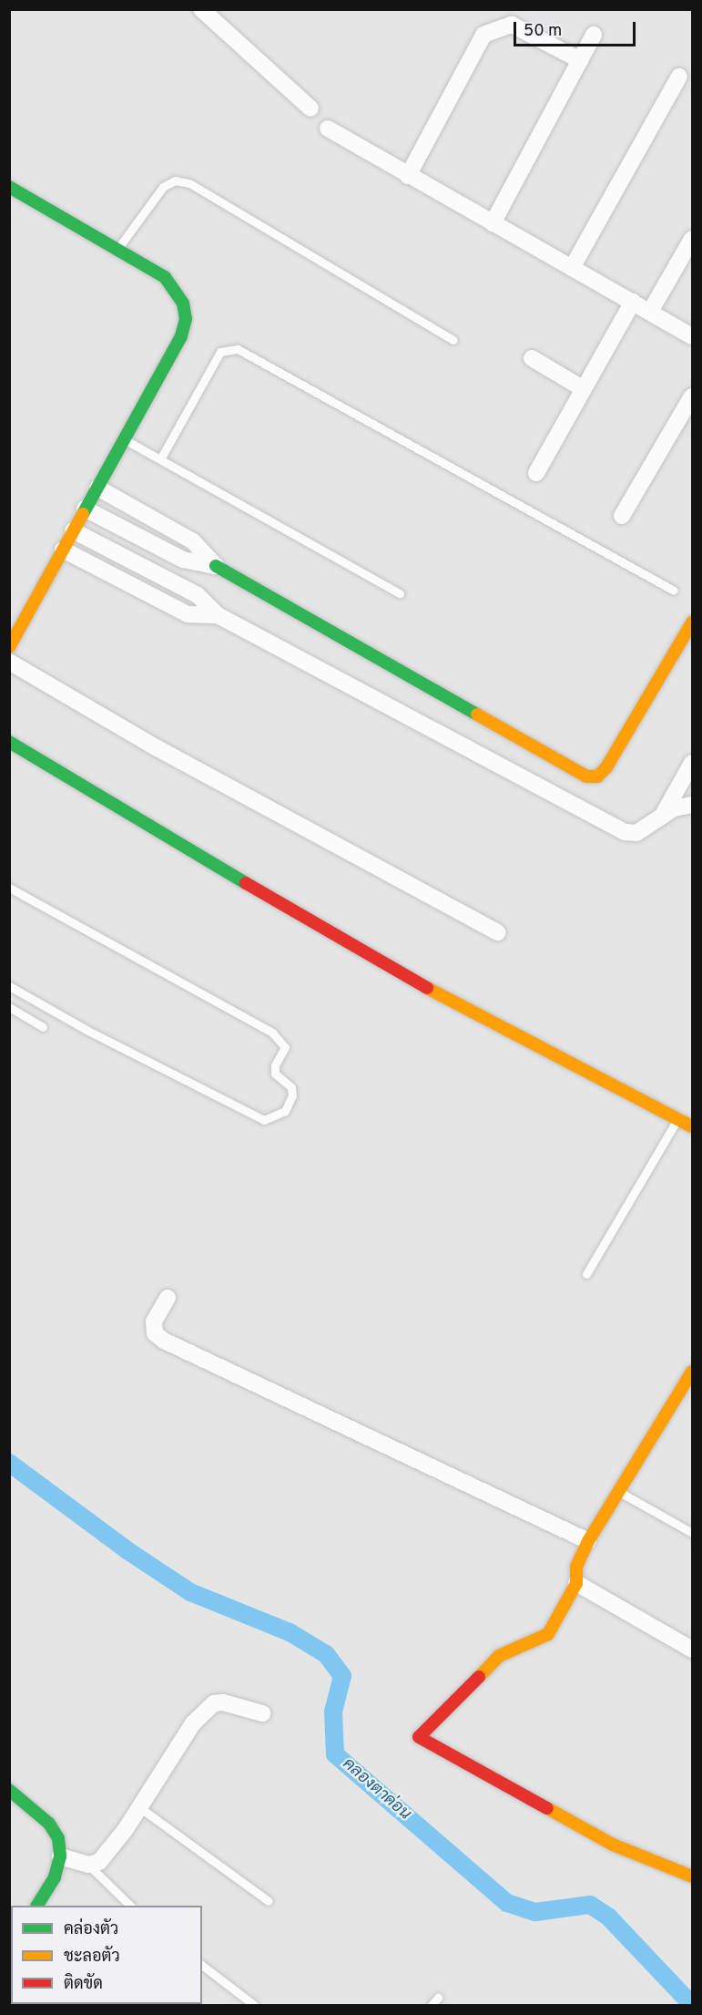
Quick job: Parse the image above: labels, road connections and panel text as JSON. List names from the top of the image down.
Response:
{
  "water": ["คลองตาด่อน"],
  "legend": ["คล่องตัว", "ชะลอตัว", "ติดขัด"],
  "scale_bar": "50 m"
}
